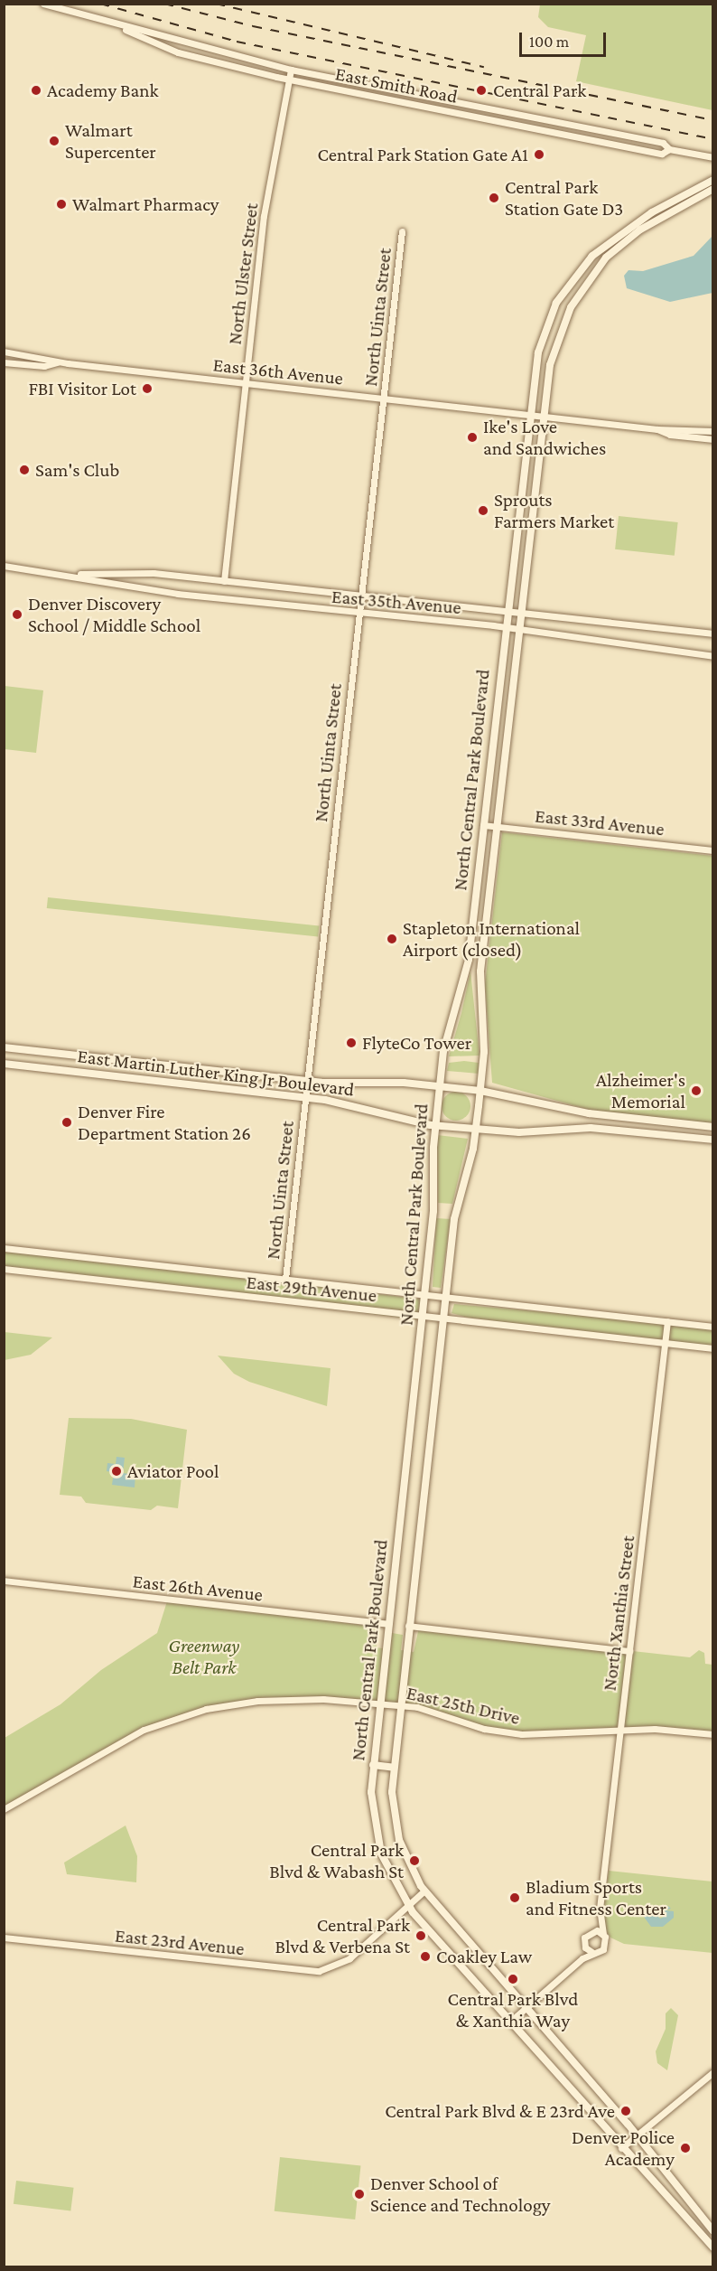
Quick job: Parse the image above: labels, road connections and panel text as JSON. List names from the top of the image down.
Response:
{
  "streets": {
    "main road": ["North Central Park Boulevard", "East Martin Luther King Jr Boulevard"],
    "street": [
      "East Smith Road",
      "North Ulster Street",
      "North Uinta Street",
      "East 36th Avenue",
      "East 35th Avenue",
      "East 33rd Avenue",
      "East 29th Avenue",
      "East 26th Avenue",
      "North Xanthia Street",
      "East 25th Drive",
      "East 23rd Avenue"
    ]
  },
  "crossings": [
    ["East Smith Road", "North Ulster Street"],
    ["North Ulster Street", "East 36th Avenue"],
    ["North Ulster Street", "East 35th Avenue"],
    ["North Uinta Street", "East 36th Avenue"],
    ["North Uinta Street", "East 35th Avenue"],
    ["North Uinta Street", "East Martin Luther King Jr Boulevard"],
    ["North Uinta Street", "East 29th Avenue"],
    ["East 36th Avenue", "North Central Park Boulevard"],
    ["East 35th Avenue", "North Central Park Boulevard"],
    ["North Central Park Boulevard", "East 33rd Avenue"],
    ["North Central Park Boulevard", "East Martin Luther King Jr Boulevard"],
    ["North Central Park Boulevard", "East 29th Avenue"],
    ["North Central Park Boulevard", "East 26th Avenue"],
    ["North Central Park Boulevard", "East 25th Drive"],
    ["North Central Park Boulevard", "East 23rd Avenue"],
    ["East 29th Avenue", "North Xanthia Street"],
    ["North Xanthia Street", "East 25th Drive"]
  ],
  "parks": ["Greenway Belt Park"],
  "places": [
    "Academy Bank",
    "Central Park",
    "Walmart Supercenter",
    "Central Park Station Gate A1",
    "Central Park Station Gate D3",
    "Walmart Pharmacy",
    "FBI Visitor Lot",
    "Ike's Love and Sandwiches",
    "Sam's Club",
    "Sprouts Farmers Market",
    "Denver Discovery School / Middle School",
    "Stapleton International Airport (closed)",
    "FlyteCo Tower",
    "Alzheimer's Memorial",
    "Denver Fire Department Station 26",
    "Aviator Pool",
    "Central Park Blvd & Wabash St",
    "Bladium Sports and Fitness Center",
    "Central Park Blvd & Verbena St",
    "Coakley Law",
    "Central Park Blvd & Xanthia Way",
    "Central Park Blvd & E 23rd Ave",
    "Denver Police Academy",
    "Denver School of Science and Technology"
  ],
  "scale_bar": "100 m"
}
